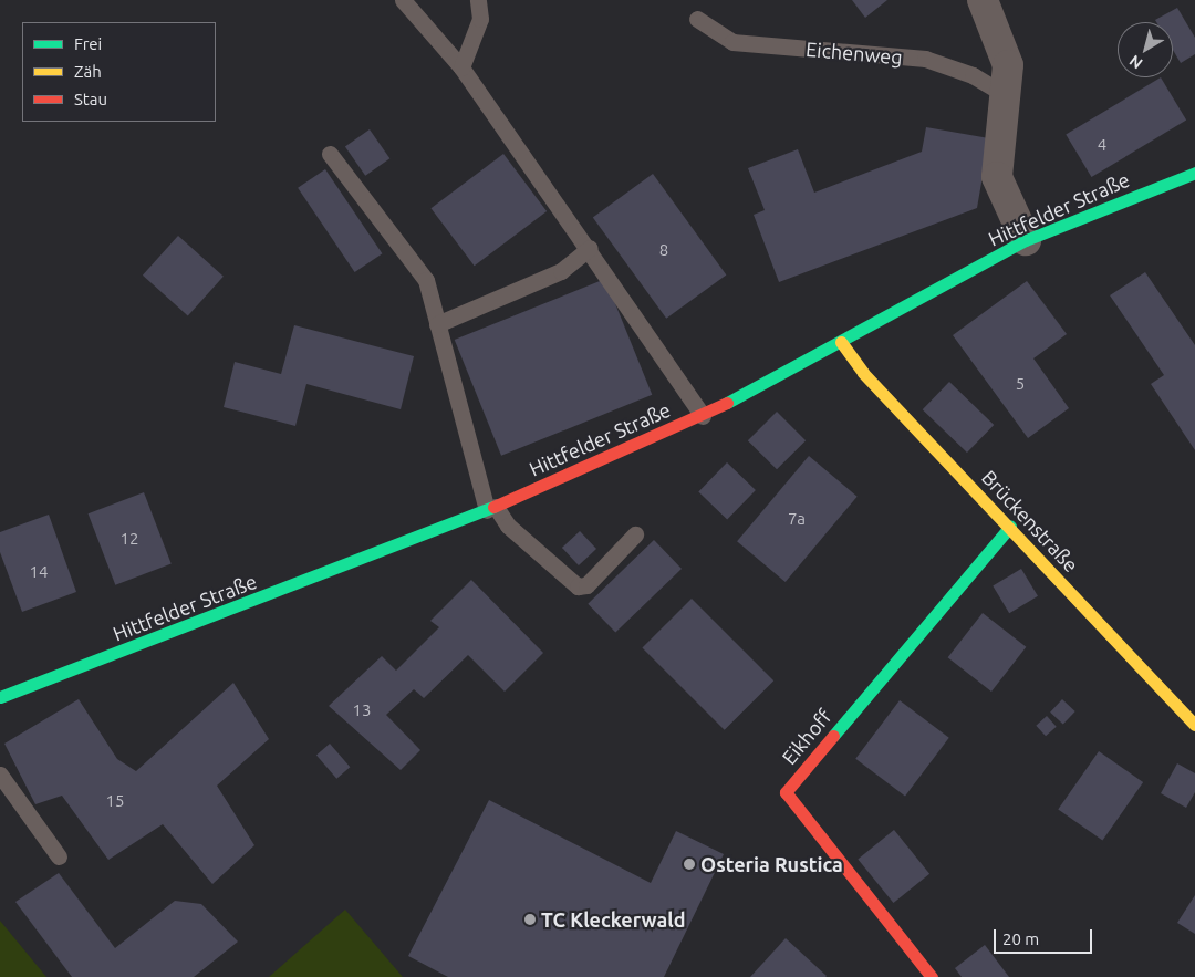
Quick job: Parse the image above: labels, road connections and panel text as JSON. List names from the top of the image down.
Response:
{
  "streets": {
    "street": ["Hittfelder Straße", "Brückenstraße", "Eikhoff"],
    "lane": ["Eichenweg"]
  },
  "crossings": [
    ["Hittfelder Straße", "Brückenstraße"],
    ["Brückenstraße", "Eikhoff"]
  ],
  "places": ["Osteria Rustica", "TC Kleckerwald"],
  "house_numbers": [
    "4",
    "8",
    "5",
    "7a",
    "12",
    "14",
    "13",
    "15"
  ],
  "legend": ["Frei", "Zäh", "Stau"],
  "scale_bar": "20 m",
  "north": "bottom left"
}
